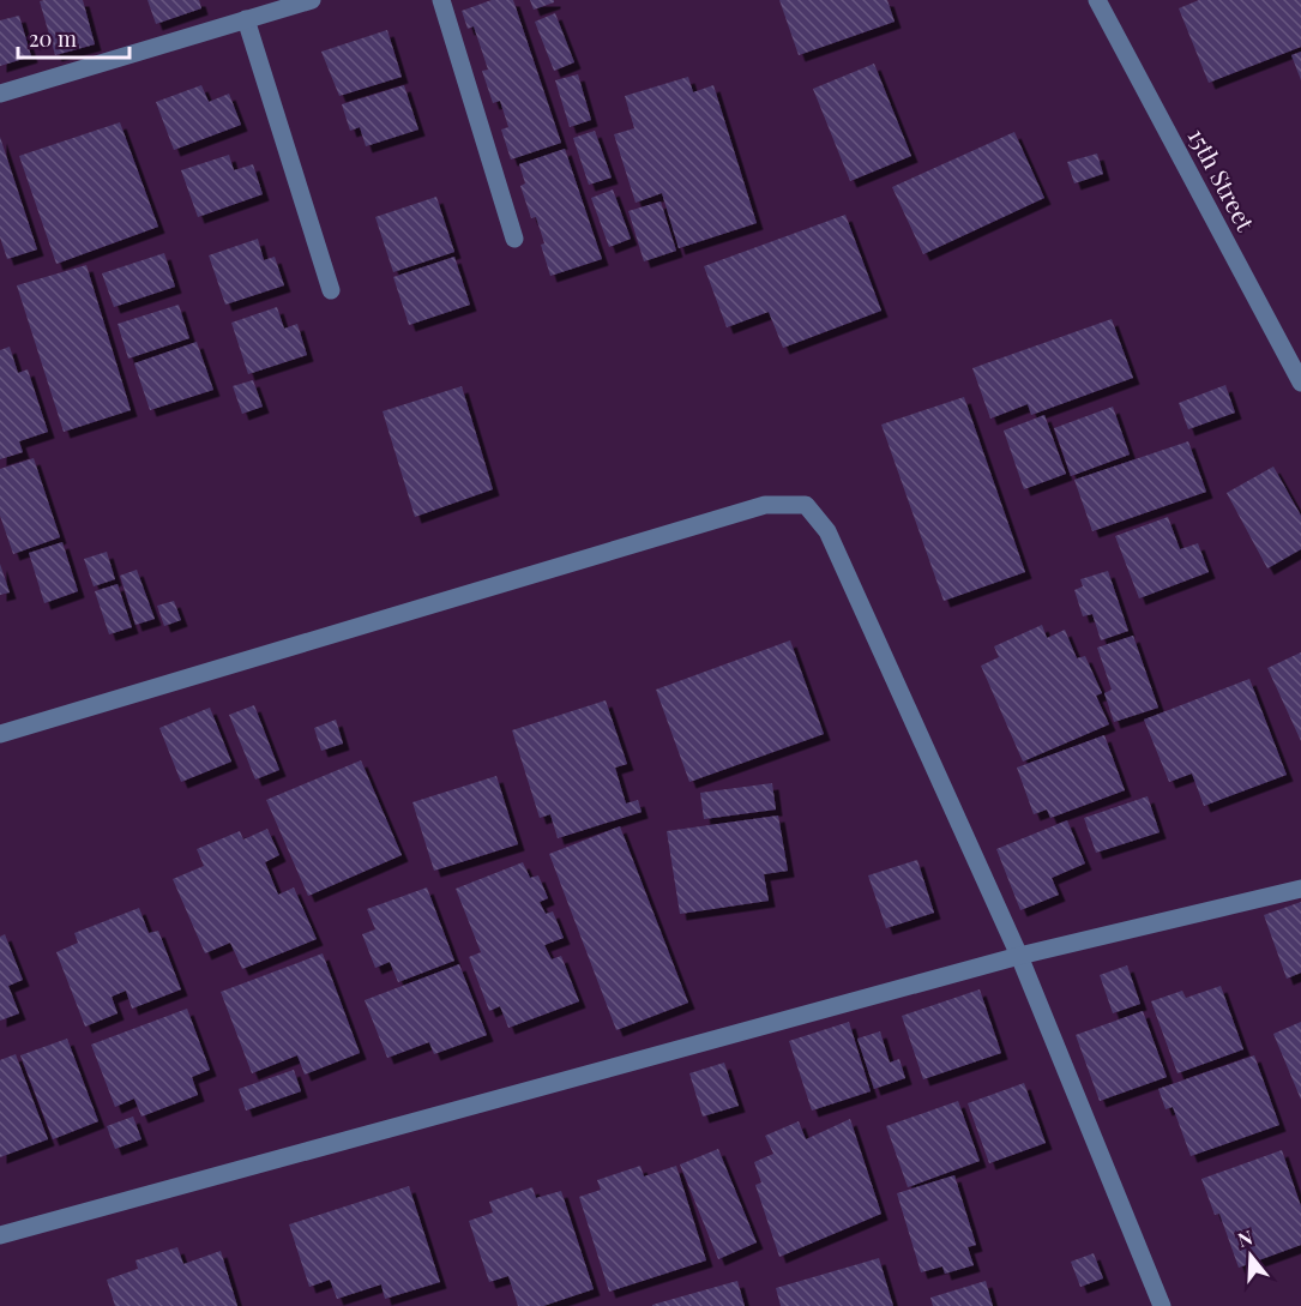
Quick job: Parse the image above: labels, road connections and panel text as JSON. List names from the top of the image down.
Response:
{
  "streets": {
    "street": ["15th Street"]
  },
  "scale_bar": "20 m",
  "north": "top"
}
